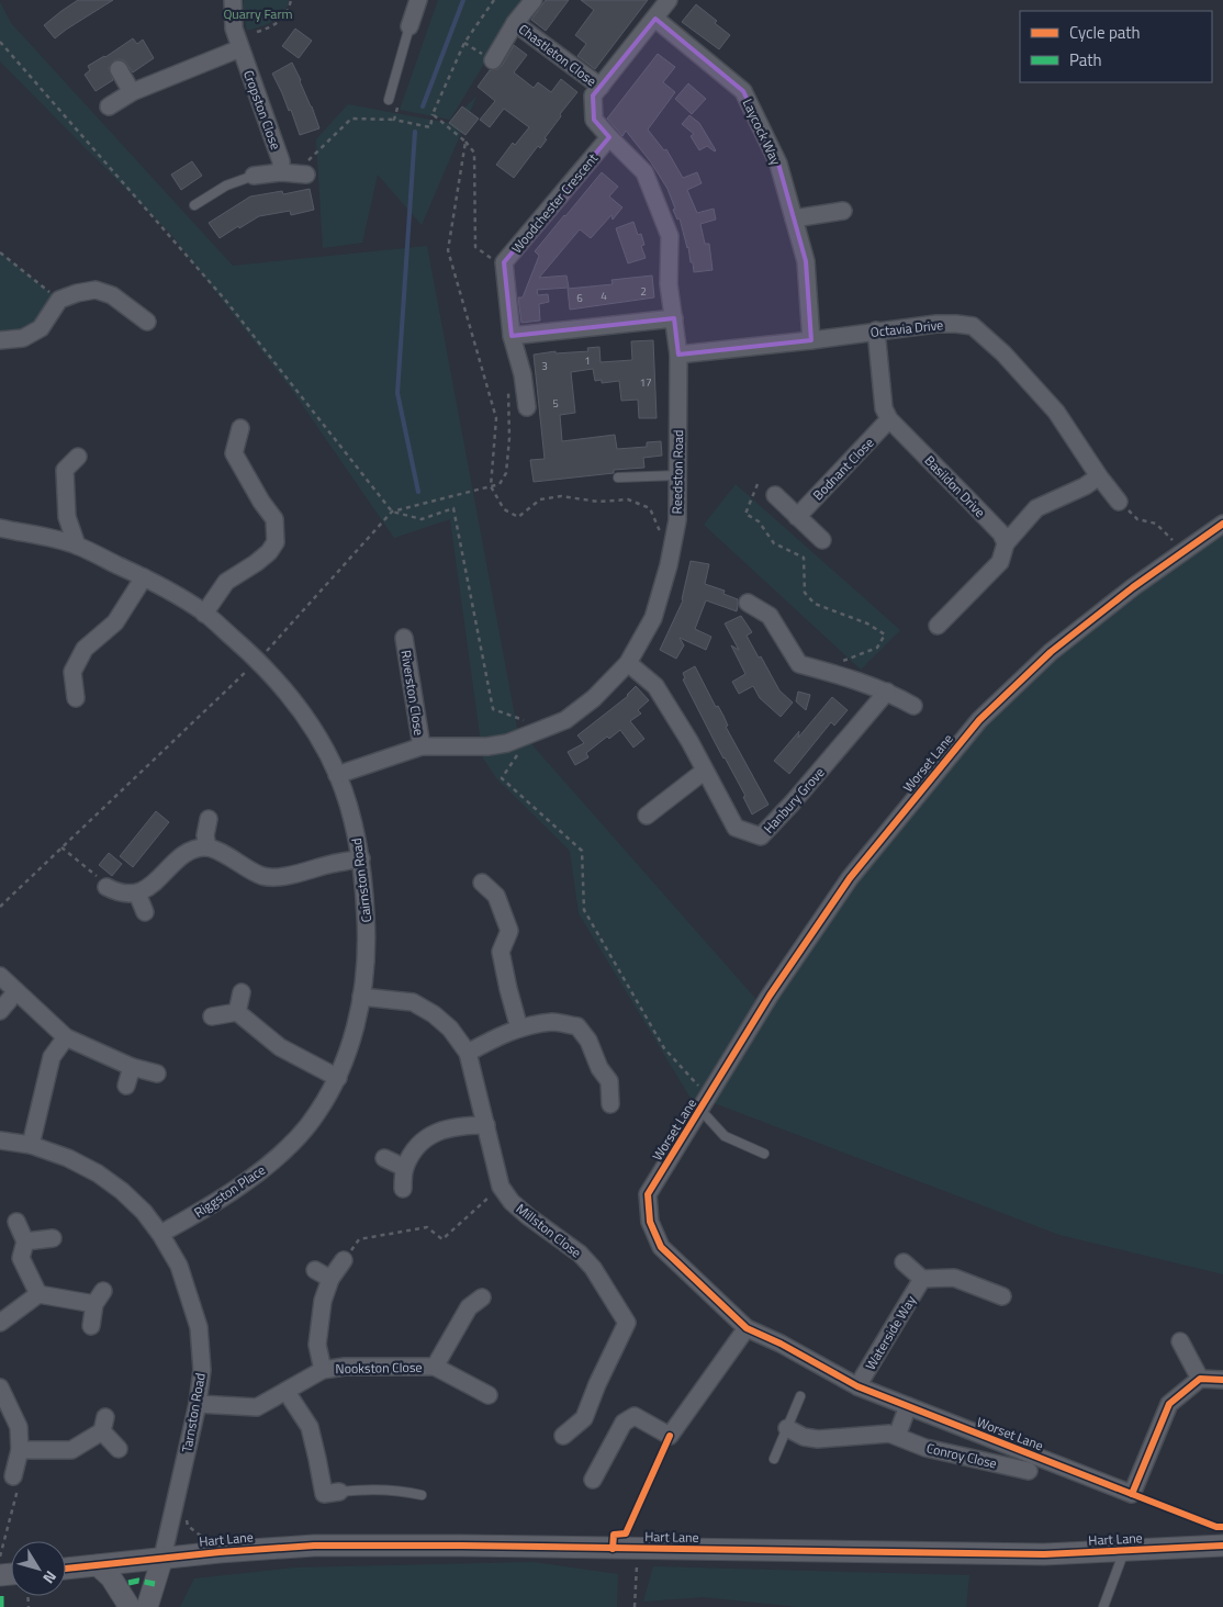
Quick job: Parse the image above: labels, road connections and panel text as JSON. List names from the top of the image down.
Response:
{
  "streets": {
    "street": [
      "Chastleton Close",
      "Cropston Close",
      "Laycock Way",
      "Woodchester Crescent",
      "Octavia Drive",
      "Bodnant Close",
      "Reedston Road",
      "Basildon Drive",
      "Riverston Close",
      "Worset Lane",
      "Hanbury Grove",
      "Cairnston Road",
      "Riggston Place",
      "Millston Close",
      "Waterside Way",
      "Nookston Close",
      "Tarnston Road",
      "Conroy Close",
      "Hart Lane"
    ]
  },
  "crossings": [
    ["Chastleton Close", "Reedston Road"],
    ["Laycock Way", "Octavia Drive"],
    ["Laycock Way", "Reedston Road"],
    ["Woodchester Crescent", "Reedston Road"],
    ["Octavia Drive", "Reedston Road"],
    ["Octavia Drive", "Basildon Drive"],
    ["Bodnant Close", "Basildon Drive"],
    ["Reedston Road", "Riverston Close"],
    ["Reedston Road", "Hanbury Grove"],
    ["Reedston Road", "Cairnston Road"],
    ["Worset Lane", "Waterside Way"],
    ["Cairnston Road", "Riggston Place"],
    ["Cairnston Road", "Millston Close"],
    ["Riggston Place", "Tarnston Road"],
    ["Nookston Close", "Tarnston Road"],
    ["Tarnston Road", "Hart Lane"]
  ],
  "parks": ["Quarry Farm"],
  "house_numbers": [
    "2",
    "4",
    "6",
    "1",
    "3",
    "17",
    "5"
  ],
  "legend": ["Cycle path", "Path"],
  "north": "bottom right"
}
